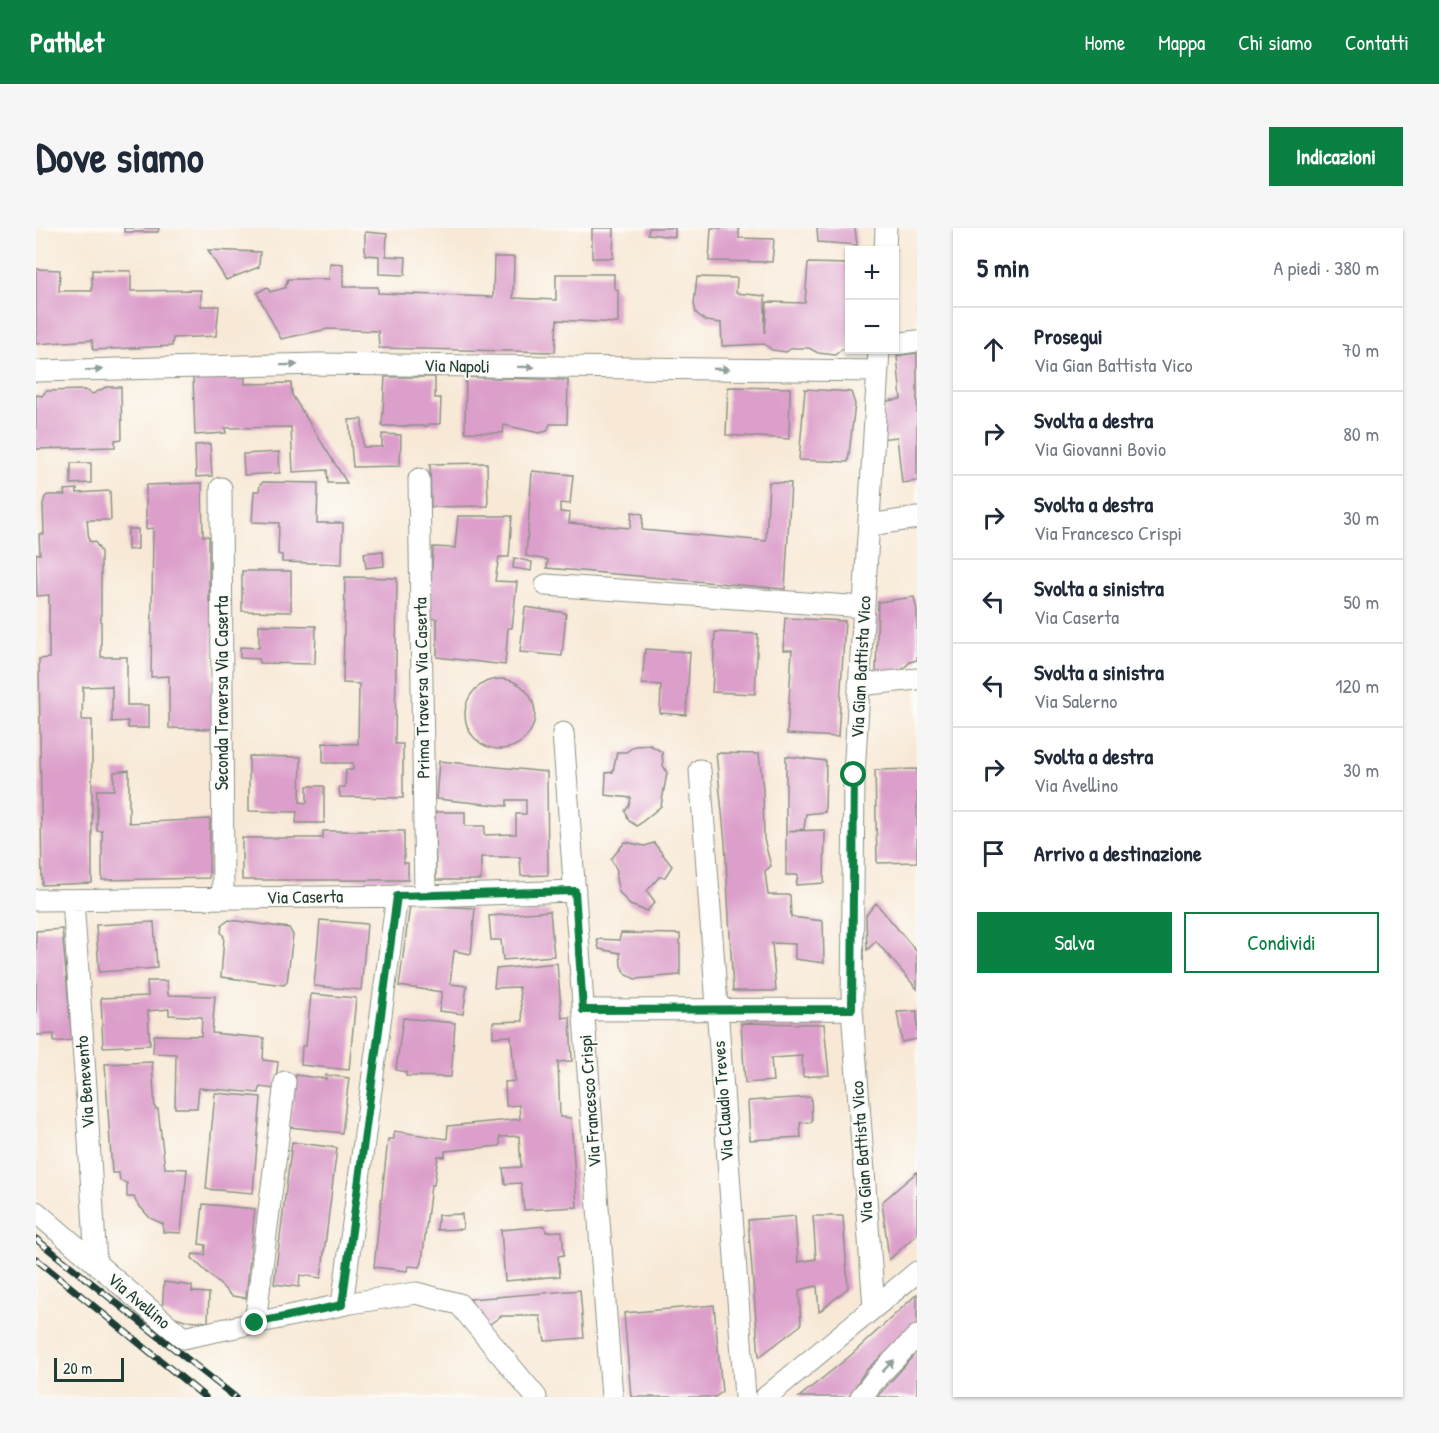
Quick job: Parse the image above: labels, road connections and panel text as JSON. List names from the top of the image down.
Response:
{
  "streets": {
    "street": [
      "Via Napoli",
      "Via Gian Battista Vico",
      "Prima Traversa Via Caserta",
      "Seconda Traversa Via Caserta",
      "Via Caserta",
      "Via Benevento",
      "Via Francesco Crispi",
      "Via Claudio Treves",
      "Via Avellino"
    ]
  },
  "crossings": [
    ["Via Napoli", "Via Gian Battista Vico"],
    ["Prima Traversa Via Caserta", "Via Caserta"],
    ["Seconda Traversa Via Caserta", "Via Caserta"],
    ["Via Caserta", "Via Benevento"],
    ["Via Caserta", "Via Francesco Crispi"],
    ["Via Benevento", "Via Avellino"]
  ],
  "one_way": ["Via Napoli"],
  "scale_bar": "20 m",
  "page": {
    "header": "Pathlet",
    "nav": [
      "Home",
      "Mappa",
      "Chi siamo",
      "Contatti"
    ],
    "buttons": [
      "Indicazioni",
      ["Salva", "Condividi"]
    ],
    "title": "Dove siamo",
    "heading": ["5 min", "A piedi · 380 m"],
    "map_buttons": ["+", "−"],
    "list": [
      ["Prosegui", "Via Gian Battista Vico", "70 m"],
      ["Svolta a destra", "Via Giovanni Bovio", "80 m"],
      ["Svolta a destra", "Via Francesco Crispi", "30 m"],
      ["Svolta a sinistra", "Via Caserta", "50 m"],
      ["Svolta a sinistra", "Via Salerno", "120 m"],
      ["Svolta a destra", "Via Avellino", "30 m"],
      "Arrivo a destinazione"
    ],
    "scale": "20 m"
  }
}
